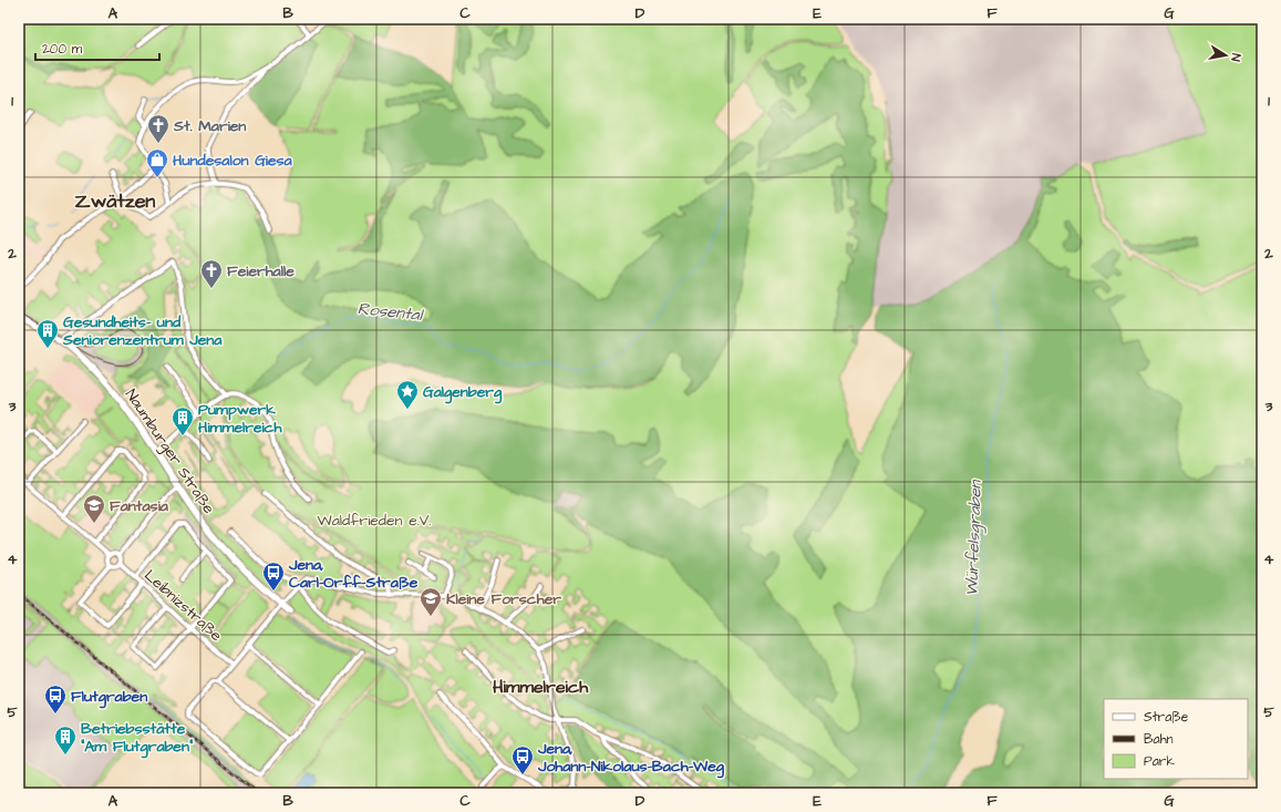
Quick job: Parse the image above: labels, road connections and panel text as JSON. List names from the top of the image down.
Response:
{
  "streets": {
    "main road": ["Naumburger Straße"],
    "street": ["Leibnizstraße"]
  },
  "districts": ["Zwätzen", "Himmelreich"],
  "water": ["Rosental", "Würfelsgraben"],
  "parks": ["Waldfrieden e.V."],
  "places": {
    "church": ["St. Marien", "Feierhalle"],
    "shop": ["Hundesalon Giesa"],
    "building": ["Gesundheits- und Seniorenzentrum Jena", "Pumpwerk Himmelreich", "Betriebsstätte \"Am Flutgraben\""],
    "place": ["Galgenberg"],
    "school or university": ["Fantasia", "Kleine Forscher"],
    "bus stop": ["Jena, Carl-Orff-Straße", "Flutgraben", "Jena, Johann-Nikolaus-Bach-Weg"]
  },
  "legend": ["Straße", "Bahn", "Park"],
  "scale_bar": "200 m",
  "north": "right",
  "grid": {
    "columns": [
      "A",
      "B",
      "C",
      "D",
      "E",
      "F",
      "G"
    ],
    "rows": [
      "1",
      "2",
      "3",
      "4",
      "5"
    ]
  }
}
